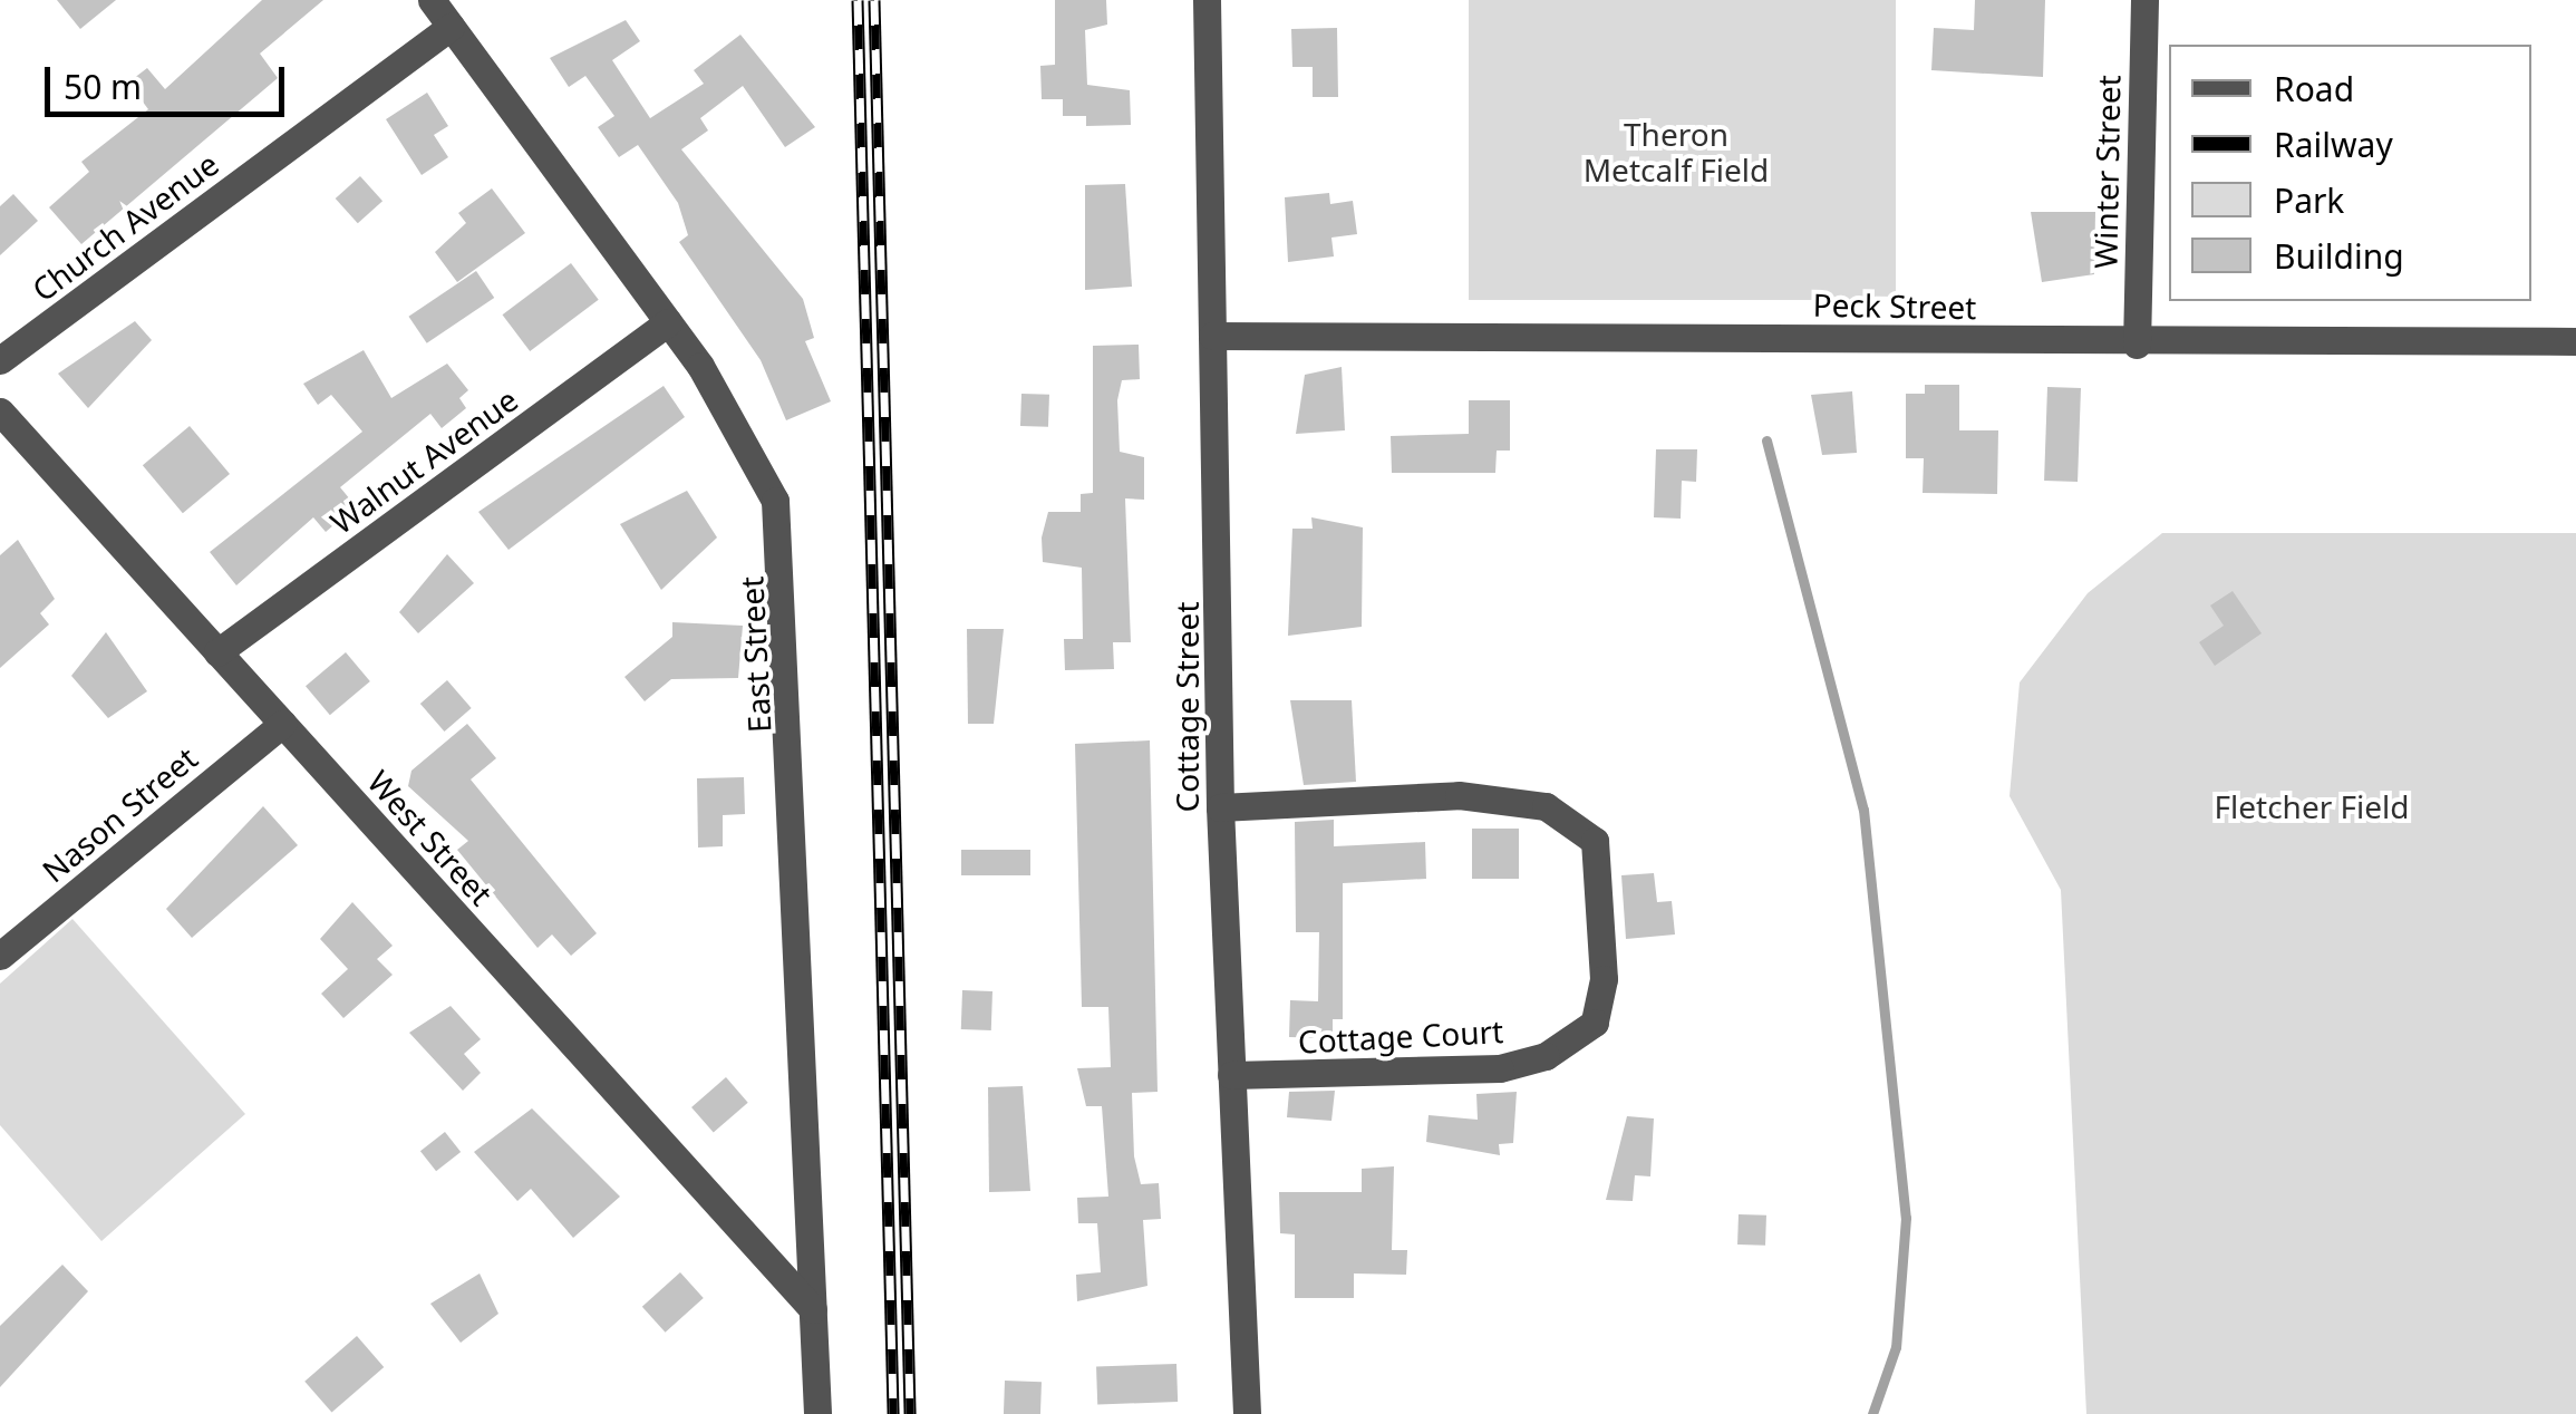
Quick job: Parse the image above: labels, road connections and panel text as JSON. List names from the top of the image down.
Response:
{
  "streets": {
    "street": [
      "Winter Street",
      "Church Avenue",
      "Peck Street",
      "Walnut Avenue",
      "East Street",
      "Cottage Street",
      "Nason Street",
      "West Street",
      "Cottage Court"
    ]
  },
  "crossings": [
    ["Winter Street", "Peck Street"],
    ["Church Avenue", "East Street"],
    ["Peck Street", "Cottage Street"],
    ["Walnut Avenue", "East Street"],
    ["Walnut Avenue", "West Street"],
    ["East Street", "West Street"],
    ["Cottage Street", "Cottage Court"],
    ["Nason Street", "West Street"]
  ],
  "parks": ["Theron Metcalf Field", "Fletcher Field"],
  "legend": [
    "Road",
    "Railway",
    "Park",
    "Building"
  ],
  "scale_bar": "50 m"
}
